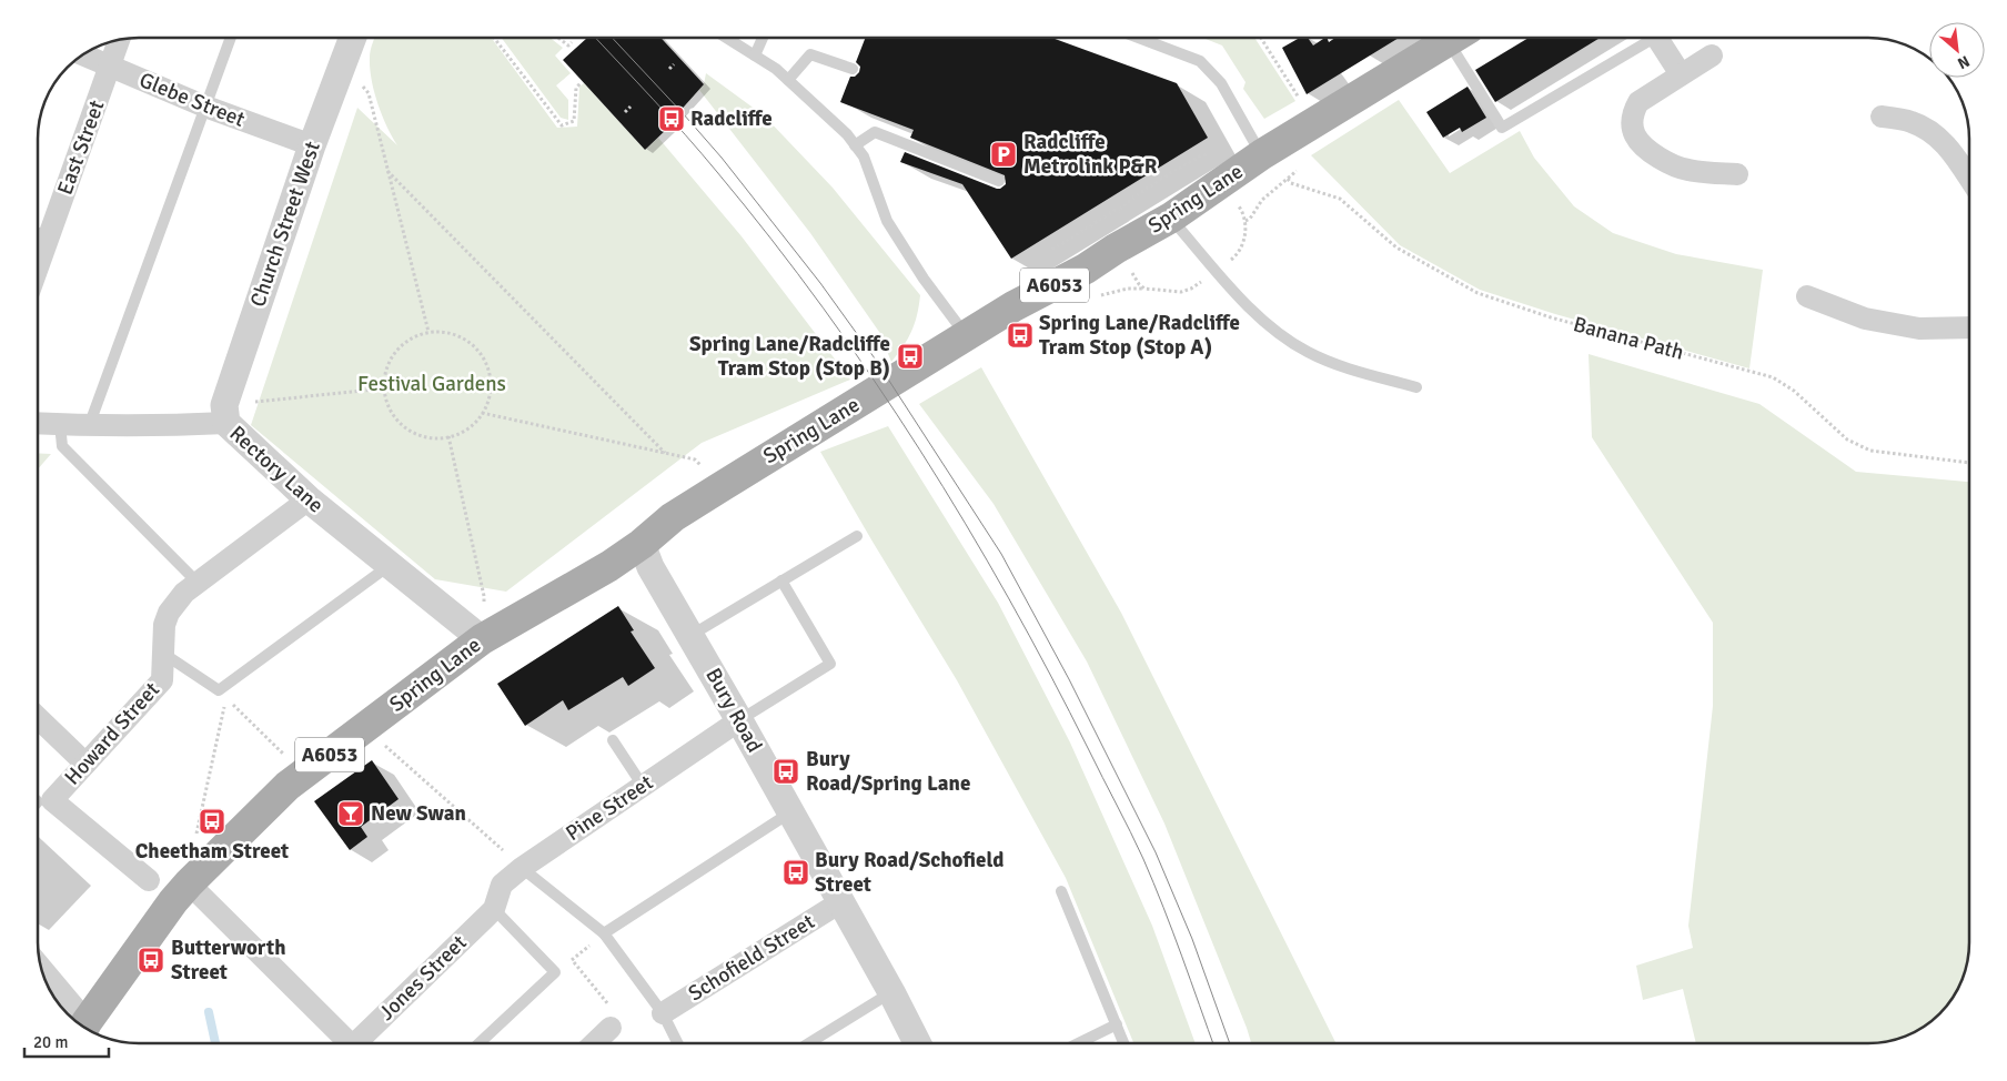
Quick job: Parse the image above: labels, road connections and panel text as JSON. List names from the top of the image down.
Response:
{
  "streets": {
    "main road": ["Spring Lane", "A6053"],
    "street": [
      "Glebe Street",
      "East Street",
      "Church Street West",
      "Rectory Lane",
      "Bury Road",
      "Howard Street",
      "Pine Street",
      "Schofield Street",
      "Jones Street"
    ],
    "path": ["Banana Path"]
  },
  "crossings": [
    ["Glebe Street", "East Street"],
    ["Glebe Street", "Church Street West"],
    ["Spring Lane", "A6053"],
    ["Spring Lane", "Rectory Lane"],
    ["Spring Lane", "Bury Road"],
    ["Church Street West", "Rectory Lane"],
    ["Rectory Lane", "Howard Street"],
    ["Bury Road", "Pine Street"],
    ["Bury Road", "Schofield Street"],
    ["Pine Street", "Jones Street"]
  ],
  "parks": ["Festival Gardens"],
  "places": {
    "bus stop": [
      "Radcliffe",
      "Spring Lane/Radcliffe Tram Stop (Stop A)",
      "Spring Lane/Radcliffe Tram Stop (Stop B)",
      "Bury Road/Spring Lane",
      "Cheetham Street",
      "Bury Road/Schofield Street",
      "Butterworth Street"
    ],
    "parking": ["Radcliffe Metrolink P&R"],
    "bar": ["New Swan"]
  },
  "scale_bar": "20 m",
  "north": "bottom right"
}
